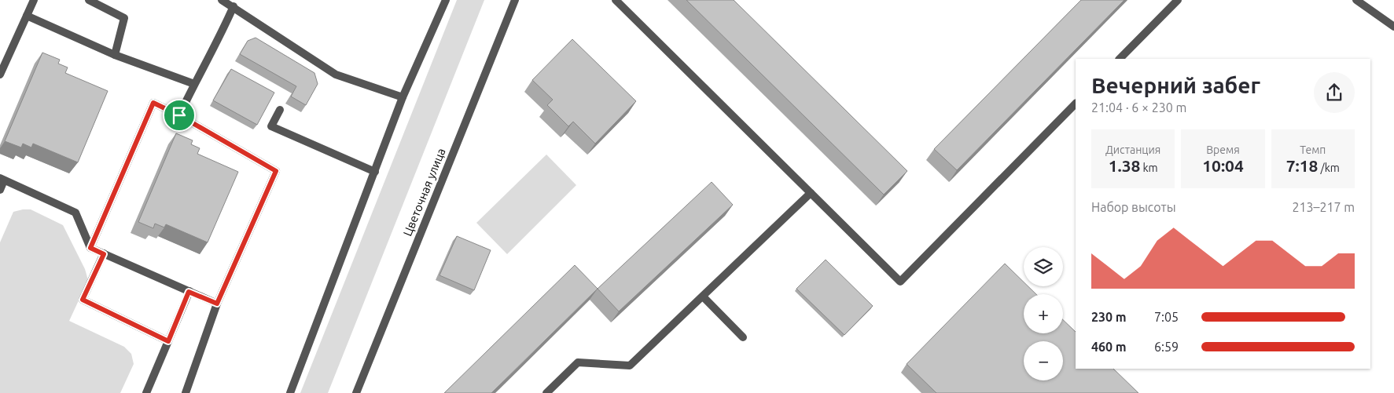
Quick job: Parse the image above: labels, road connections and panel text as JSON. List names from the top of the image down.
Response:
{
  "streets": {
    "street": ["Цветочная улица"]
  },
  "page": {
    "heading": ["Вечерний забег", "21:04 · 6 × 230 m"],
    "stats": [
      ["Дистанция", "1.38 km"],
      ["Время", "10:04"],
      ["Темп", "7:18 /km"]
    ],
    "chart": ["Набор высоты", "213–217 m"],
    "map_buttons": ["+", "−"],
    "list": [
      {
        "name": "230 m",
        "note": "7:05"
      },
      {
        "name": "460 m",
        "note": "6:59"
      }
    ]
  }
}
